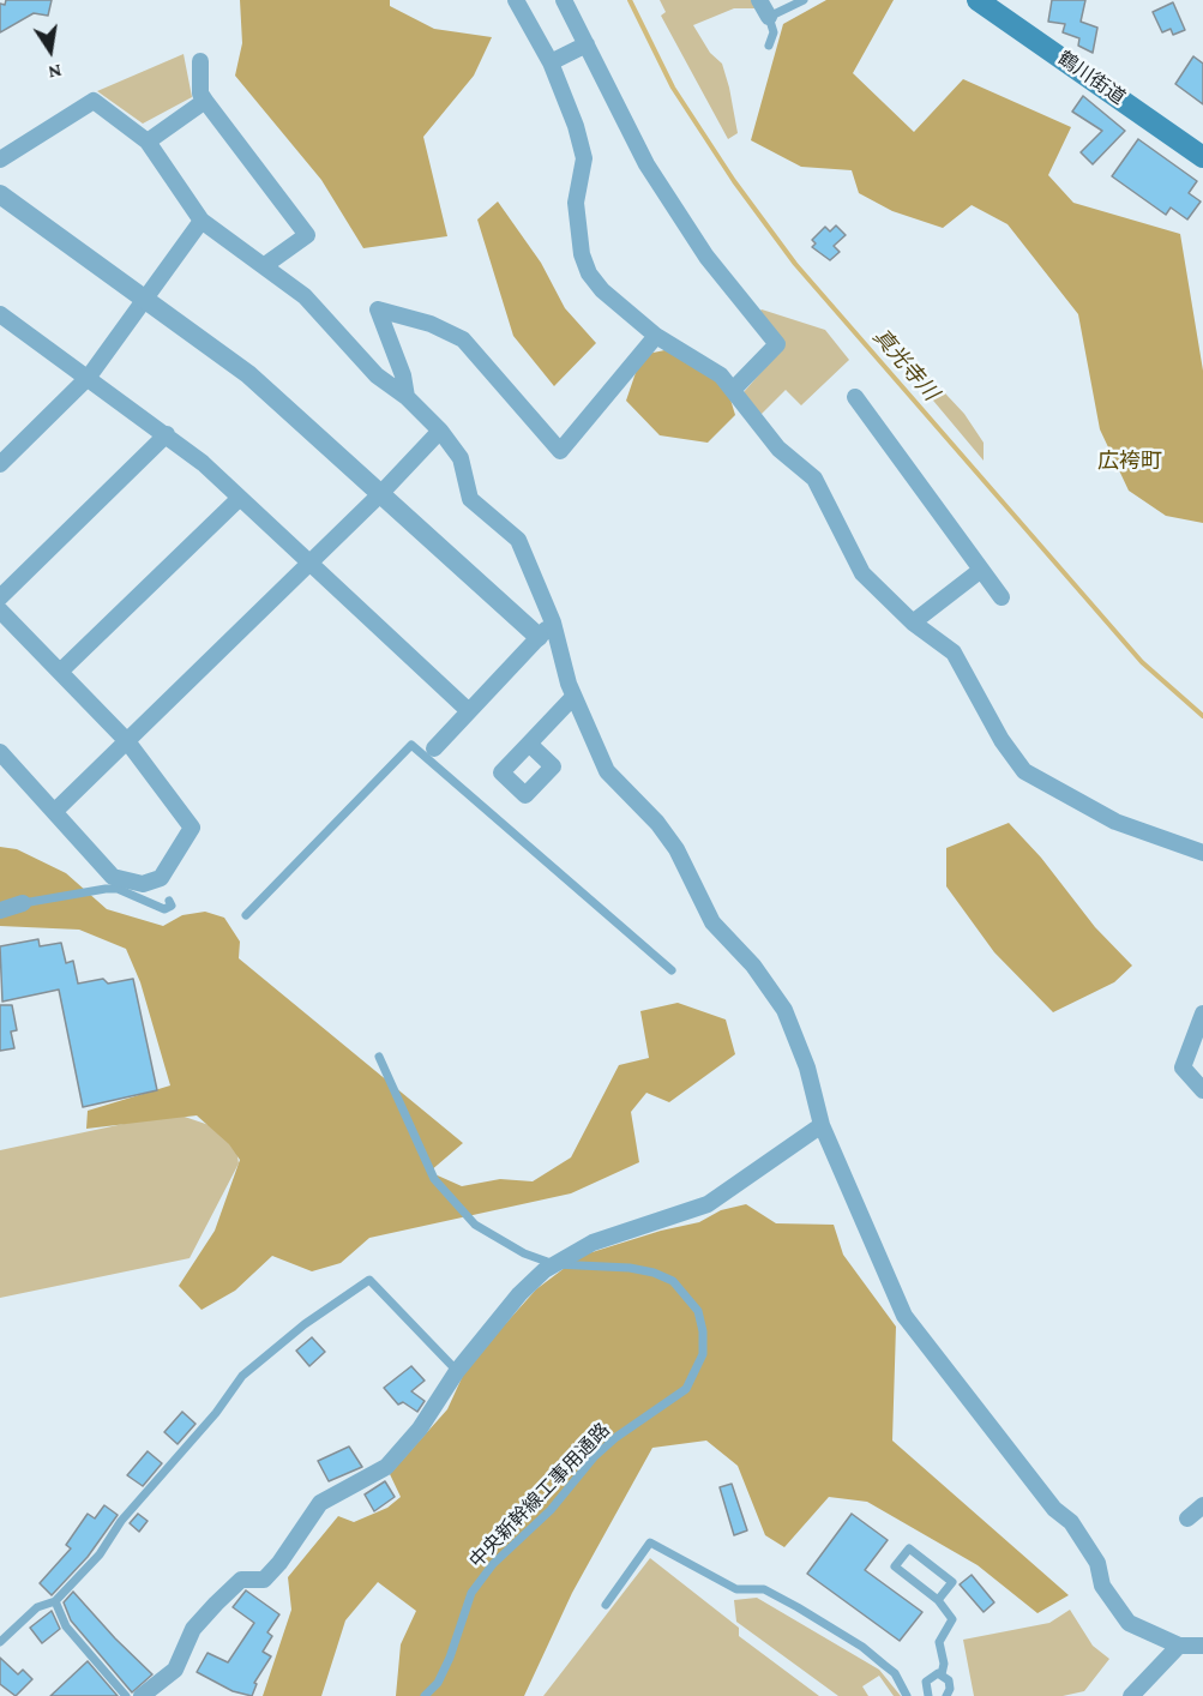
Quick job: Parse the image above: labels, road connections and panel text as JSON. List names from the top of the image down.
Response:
{
  "streets": {
    "main road": ["鶴川街道"],
    "lane": ["中央新幹線工事用通路"]
  },
  "districts": ["広袴町"],
  "water": ["真光寺川"],
  "north": "bottom"
}
